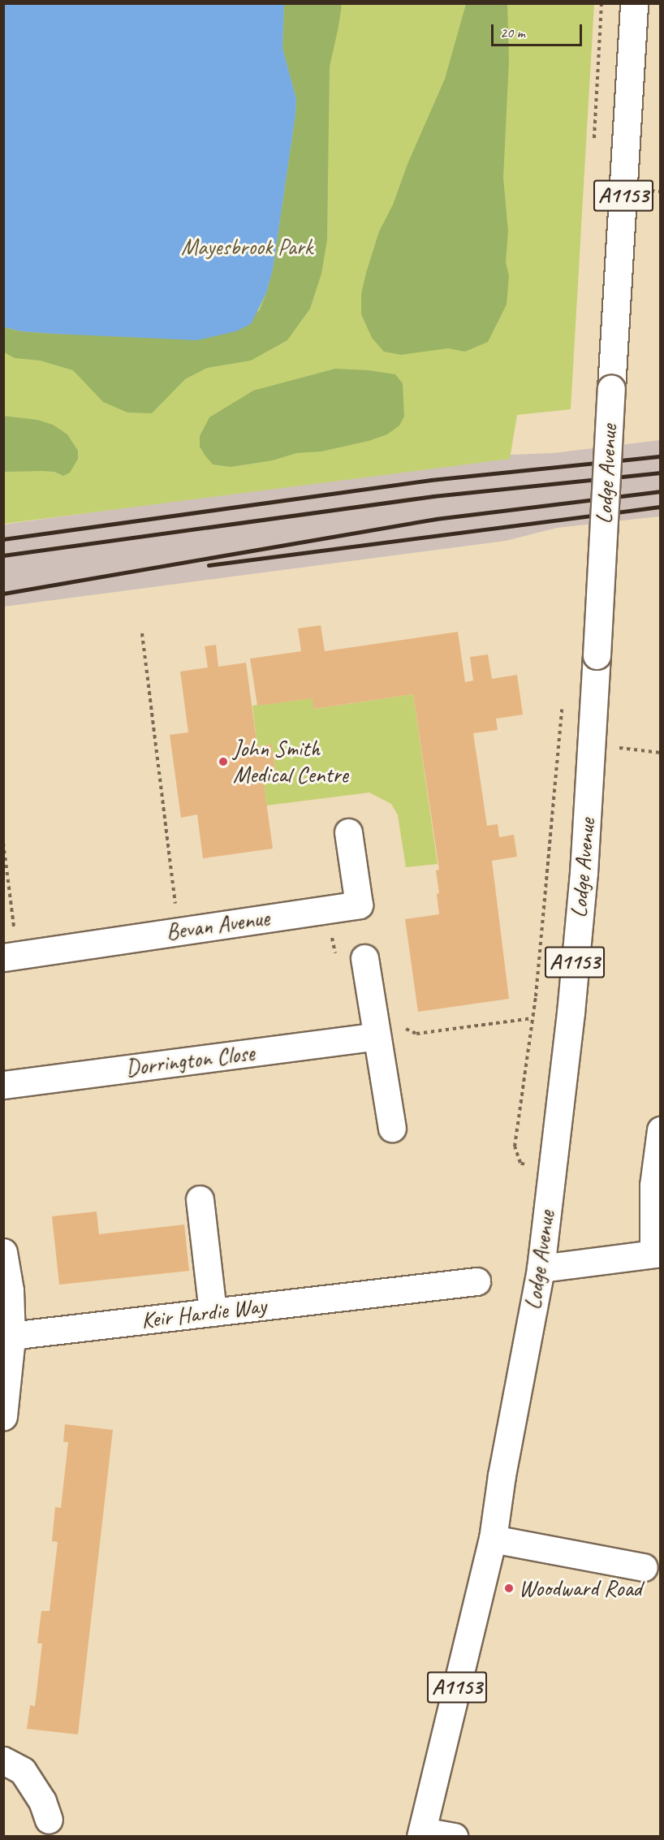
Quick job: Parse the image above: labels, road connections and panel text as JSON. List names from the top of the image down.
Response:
{
  "streets": {
    "street": [
      "A1153",
      "Lodge Avenue",
      "Bevan Avenue",
      "Dorrington Close",
      "Keir Hardie Way"
    ]
  },
  "parks": ["Mayesbrook Park"],
  "places": ["John Smith Medical Centre", "Woodward Road"],
  "scale_bar": "20 m"
}
